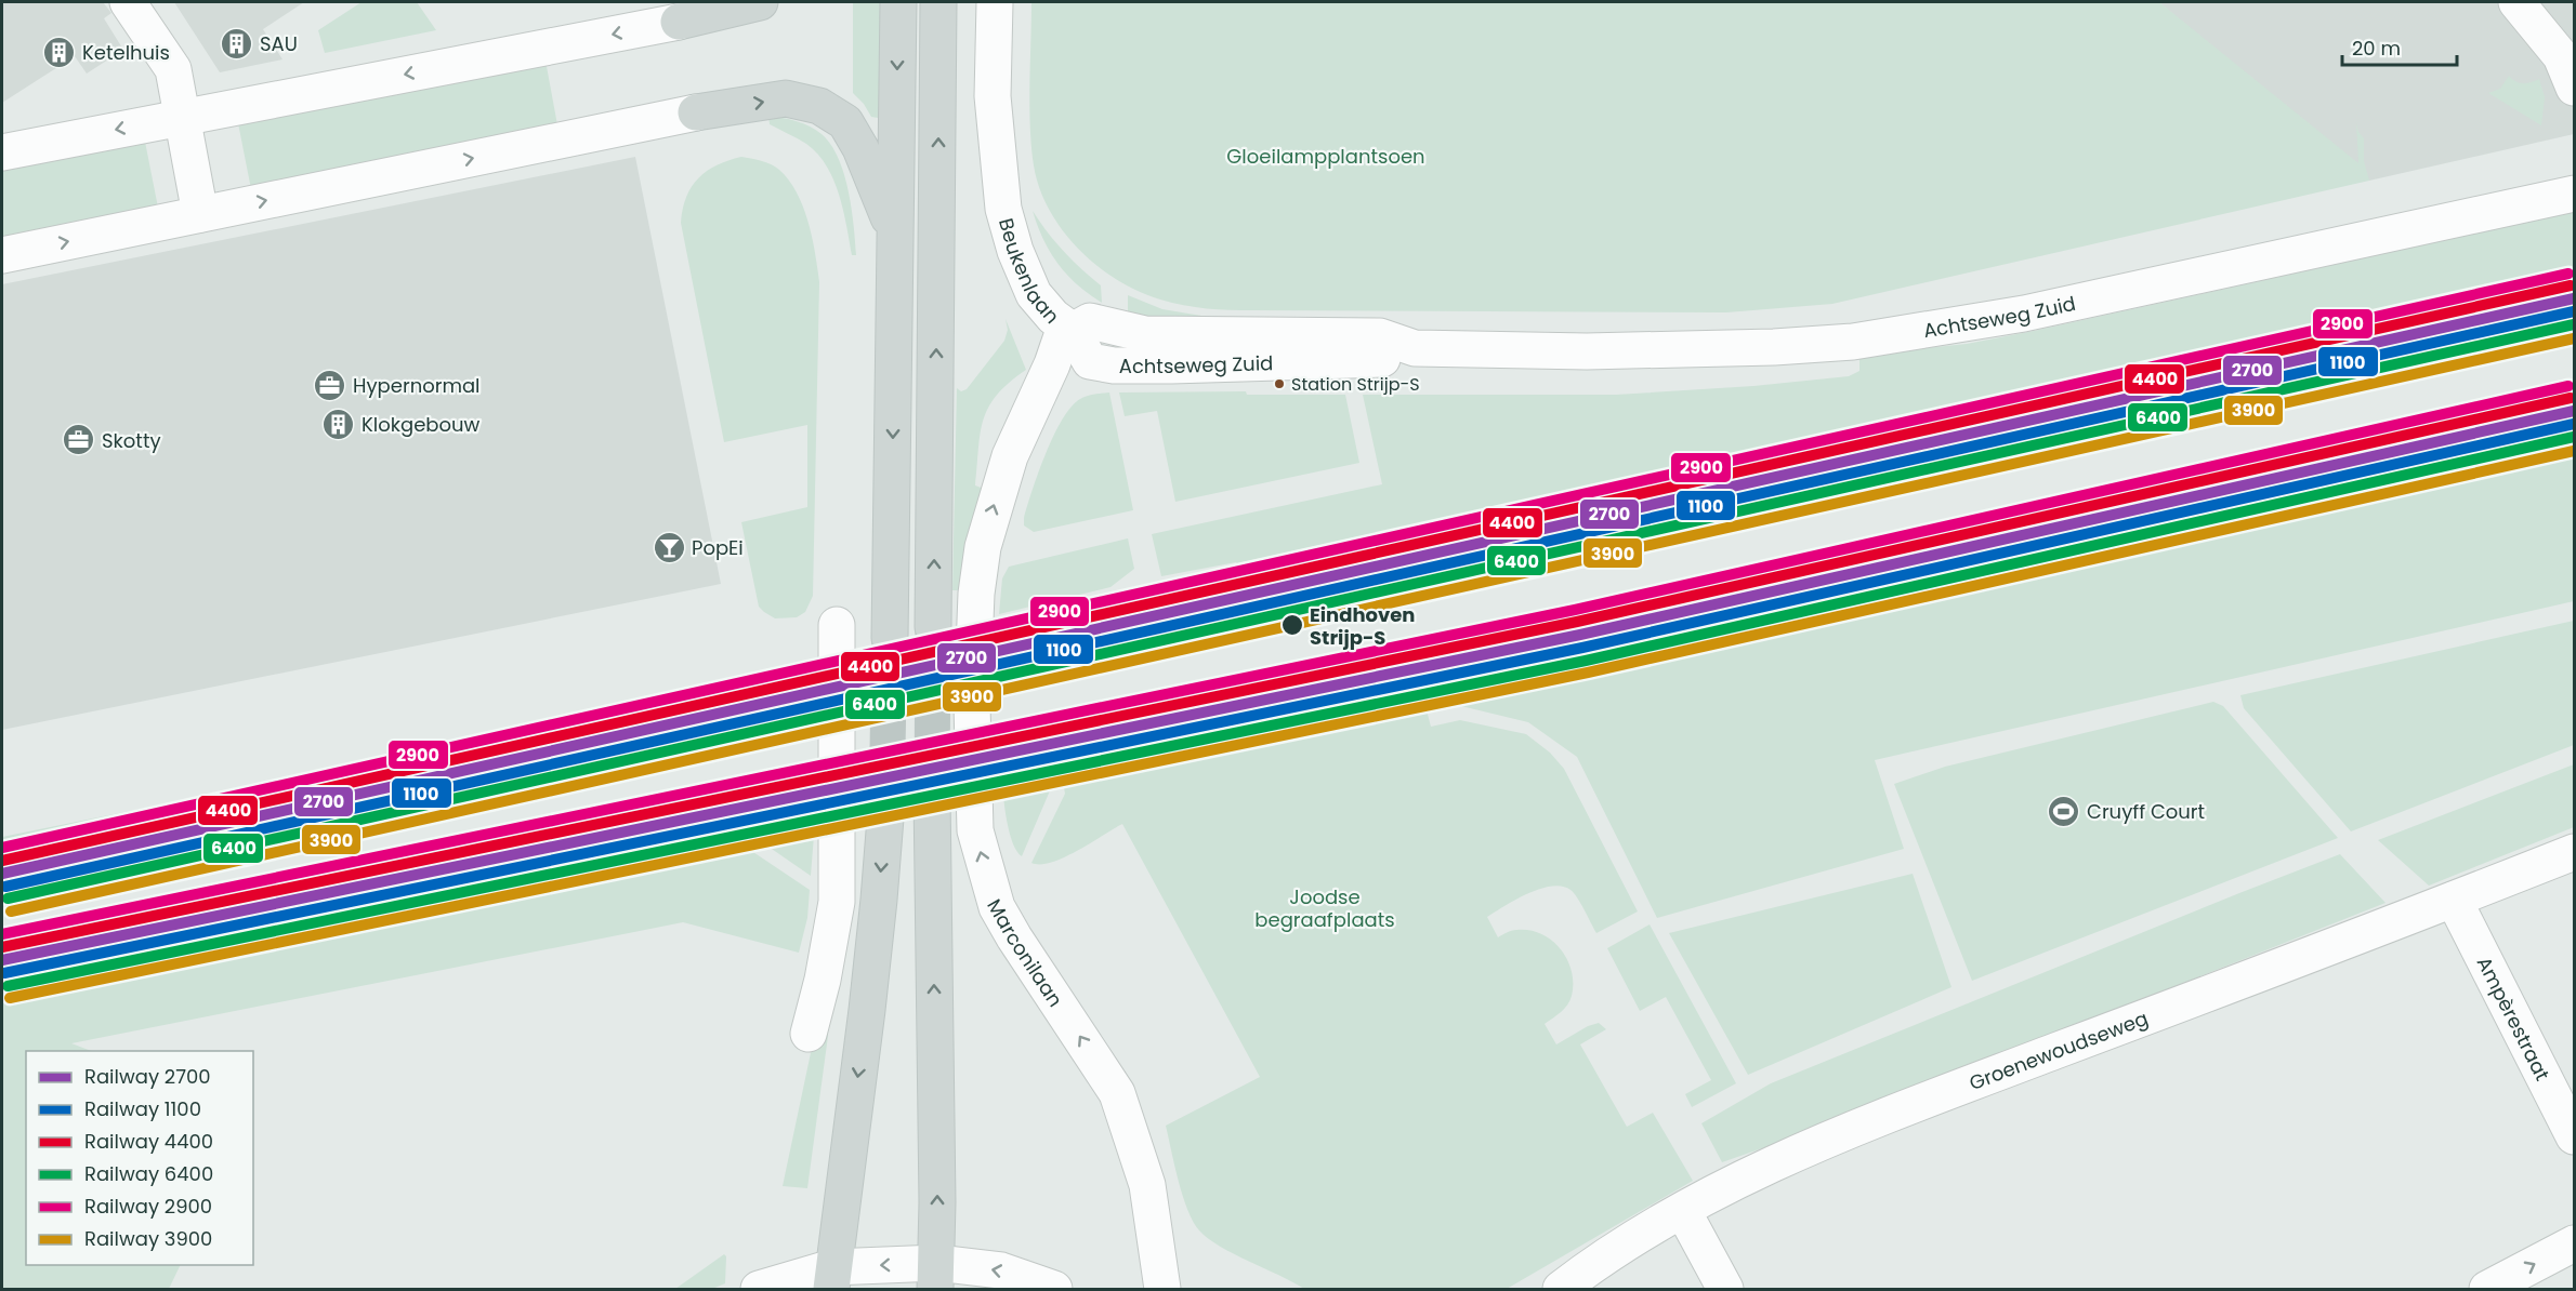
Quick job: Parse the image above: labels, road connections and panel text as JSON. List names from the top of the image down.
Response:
{
  "streets": {
    "street": [
      "Beukenlaan",
      "Achtseweg Zuid",
      "Marconilaan",
      "Ampèrestraat",
      "Groenewoudseweg"
    ]
  },
  "crossings": [
    ["Beukenlaan", "Achtseweg Zuid"],
    ["Beukenlaan", "Marconilaan"],
    ["Ampèrestraat", "Groenewoudseweg"]
  ],
  "one_way": ["Beukenlaan"],
  "parks": ["Gloeilampplantsoen", "Joodse begraafplaats"],
  "places": {
    "building": ["SAU", "Ketelhuis", "Klokgebouw"],
    "other": ["Station Strijp-S", "Eindhoven Strijp-S"],
    "office": ["Hypernormal", "Skotty"],
    "bar": ["PopEi"],
    "sports": ["Cruyff Court"]
  },
  "lines": [
    "rail line 2900",
    "rail line 4400",
    "rail line 2700",
    "rail line 1100",
    "rail line 6400",
    "rail line 3900"
  ],
  "legend": [
    "Railway 2700",
    "Railway 1100",
    "Railway 4400",
    "Railway 6400",
    "Railway 2900",
    "Railway 3900"
  ],
  "scale_bar": "20 m"
}
